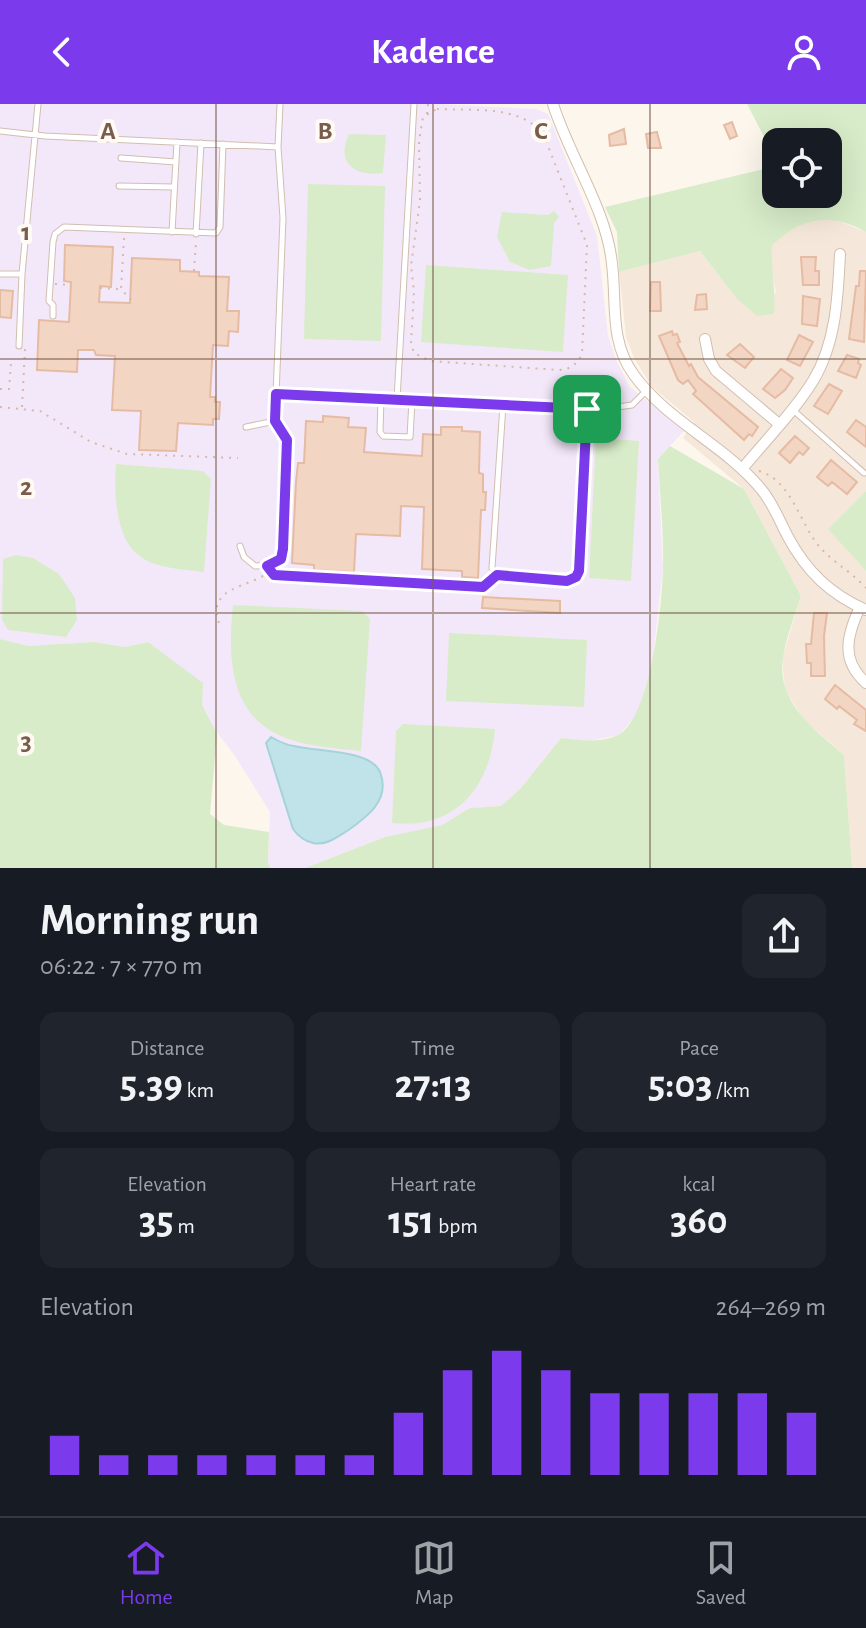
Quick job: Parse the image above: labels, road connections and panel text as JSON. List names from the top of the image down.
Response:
{
  "page": {
    "header": "Kadence",
    "heading": ["Morning run", "06:22 · 7 × 770 m"],
    "stats": [
      ["Distance", "5.39 km"],
      ["Time", "27:13"],
      ["Pace", "5:03 /km"],
      ["Elevation", "35 m"],
      ["Heart rate", "151 bpm"],
      ["kcal", "360"]
    ],
    "chart": ["Elevation", "264–269 m"],
    "tabs": ["Home", "Map", "Saved"]
  },
  "grid": {
    "columns": ["A", "B", "C"],
    "rows": ["1", "2", "3"]
  }
}
